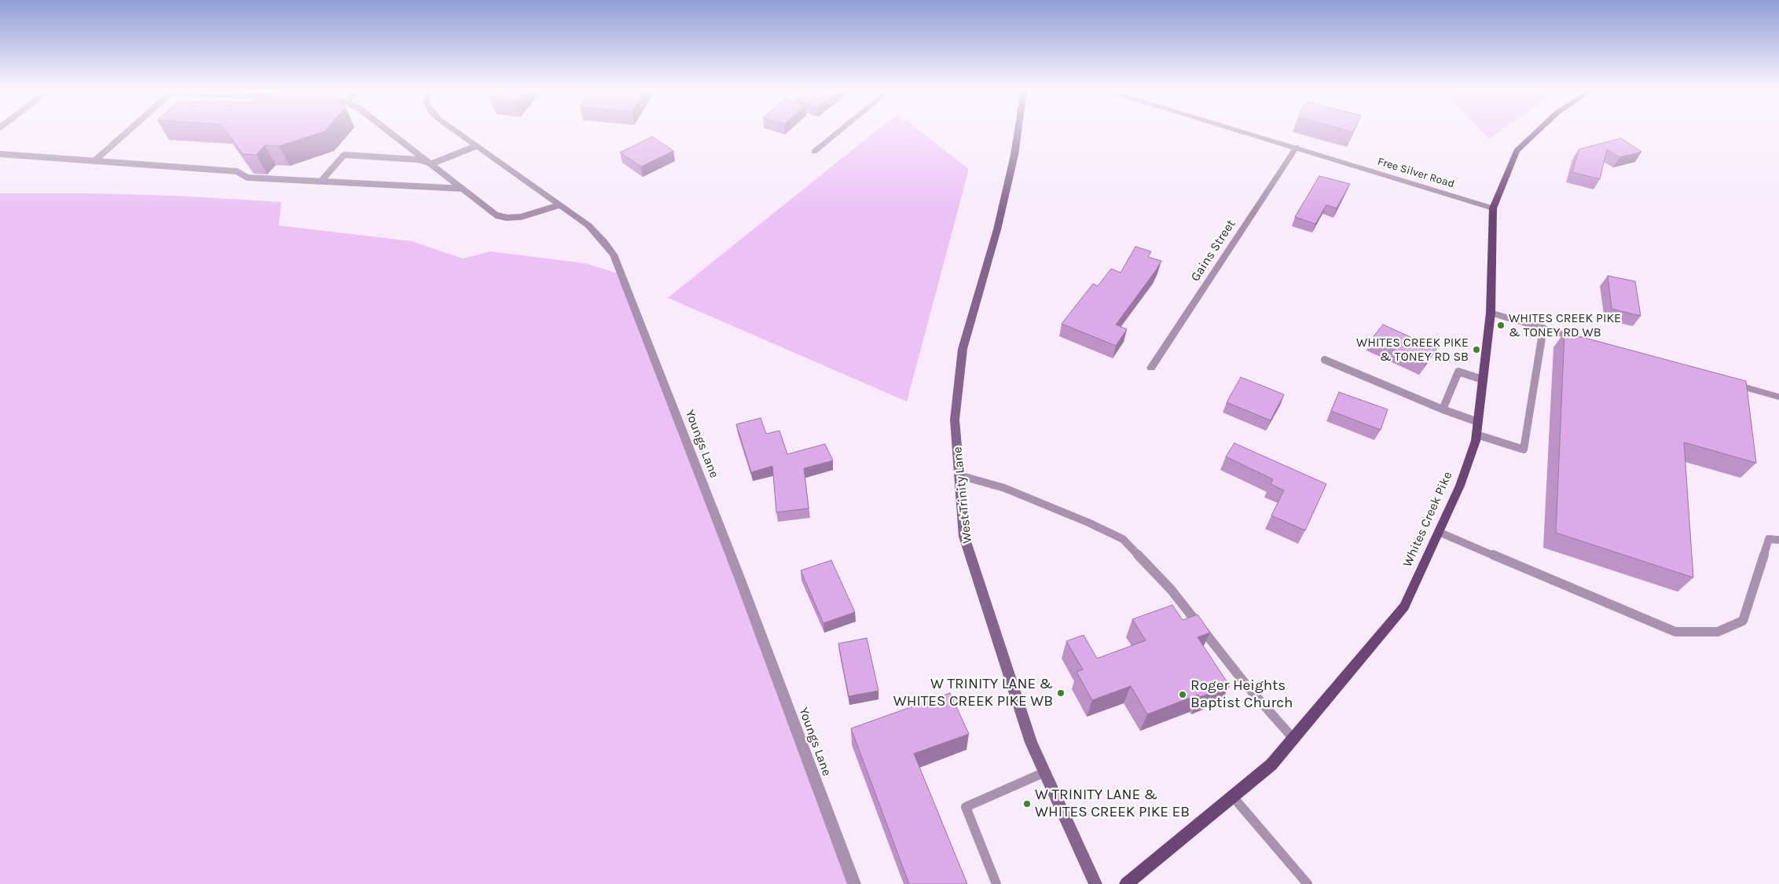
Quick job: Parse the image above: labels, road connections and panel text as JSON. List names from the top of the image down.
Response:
{
  "streets": {
    "main road": ["West Trinity Lane", "Whites Creek Pike"],
    "street": ["Free Silver Road", "Gains Street", "Youngs Lane"]
  },
  "crossings": [
    ["Free Silver Road", "Gains Street"],
    ["Free Silver Road", "Whites Creek Pike"]
  ],
  "places": [
    "WHITES CREEK PIKE & TONEY RD WB",
    "WHITES CREEK PIKE & TONEY RD SB",
    "W TRINITY LANE & WHITES CREEK PIKE WB",
    "Roger Heights Baptist Church",
    "W TRINITY LANE & WHITES CREEK PIKE EB"
  ]
}
